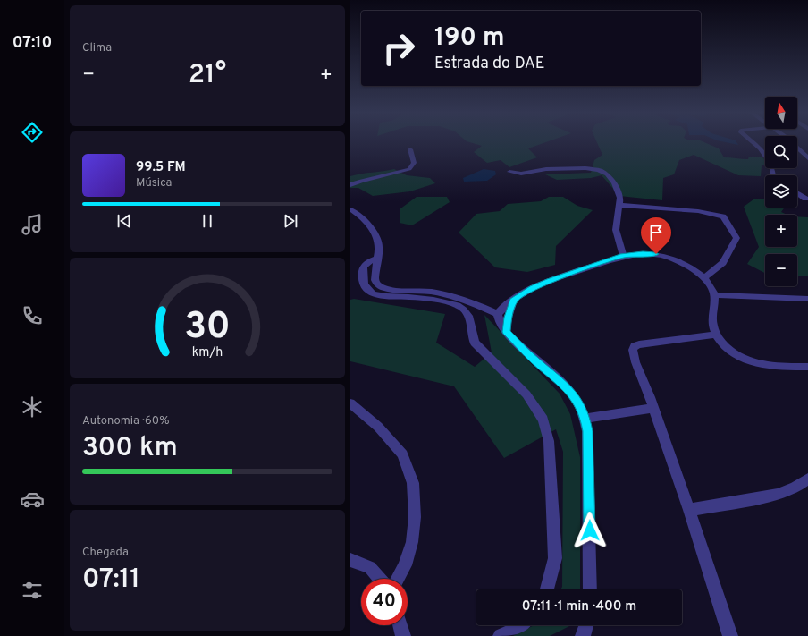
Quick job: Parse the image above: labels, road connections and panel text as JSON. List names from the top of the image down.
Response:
{
  "north": "top",
  "page": {
    "tabs": "07:10",
    "tile": [
      "Clima",
      ["Autonomia · 60%", "300 km"],
      ["Chegada", "07:11"]
    ],
    "turn": ["190 m", "Estrada do DAE"],
    "heat": ["−", "21°", "+"],
    "map_buttons": ["+", "−"],
    "song": ["99.5 FM", "Música"],
    "limit": "40",
    "trip": "07:11 · 1 min · 400 m",
    "gauge": ["30", "km/h"]
  }
}
